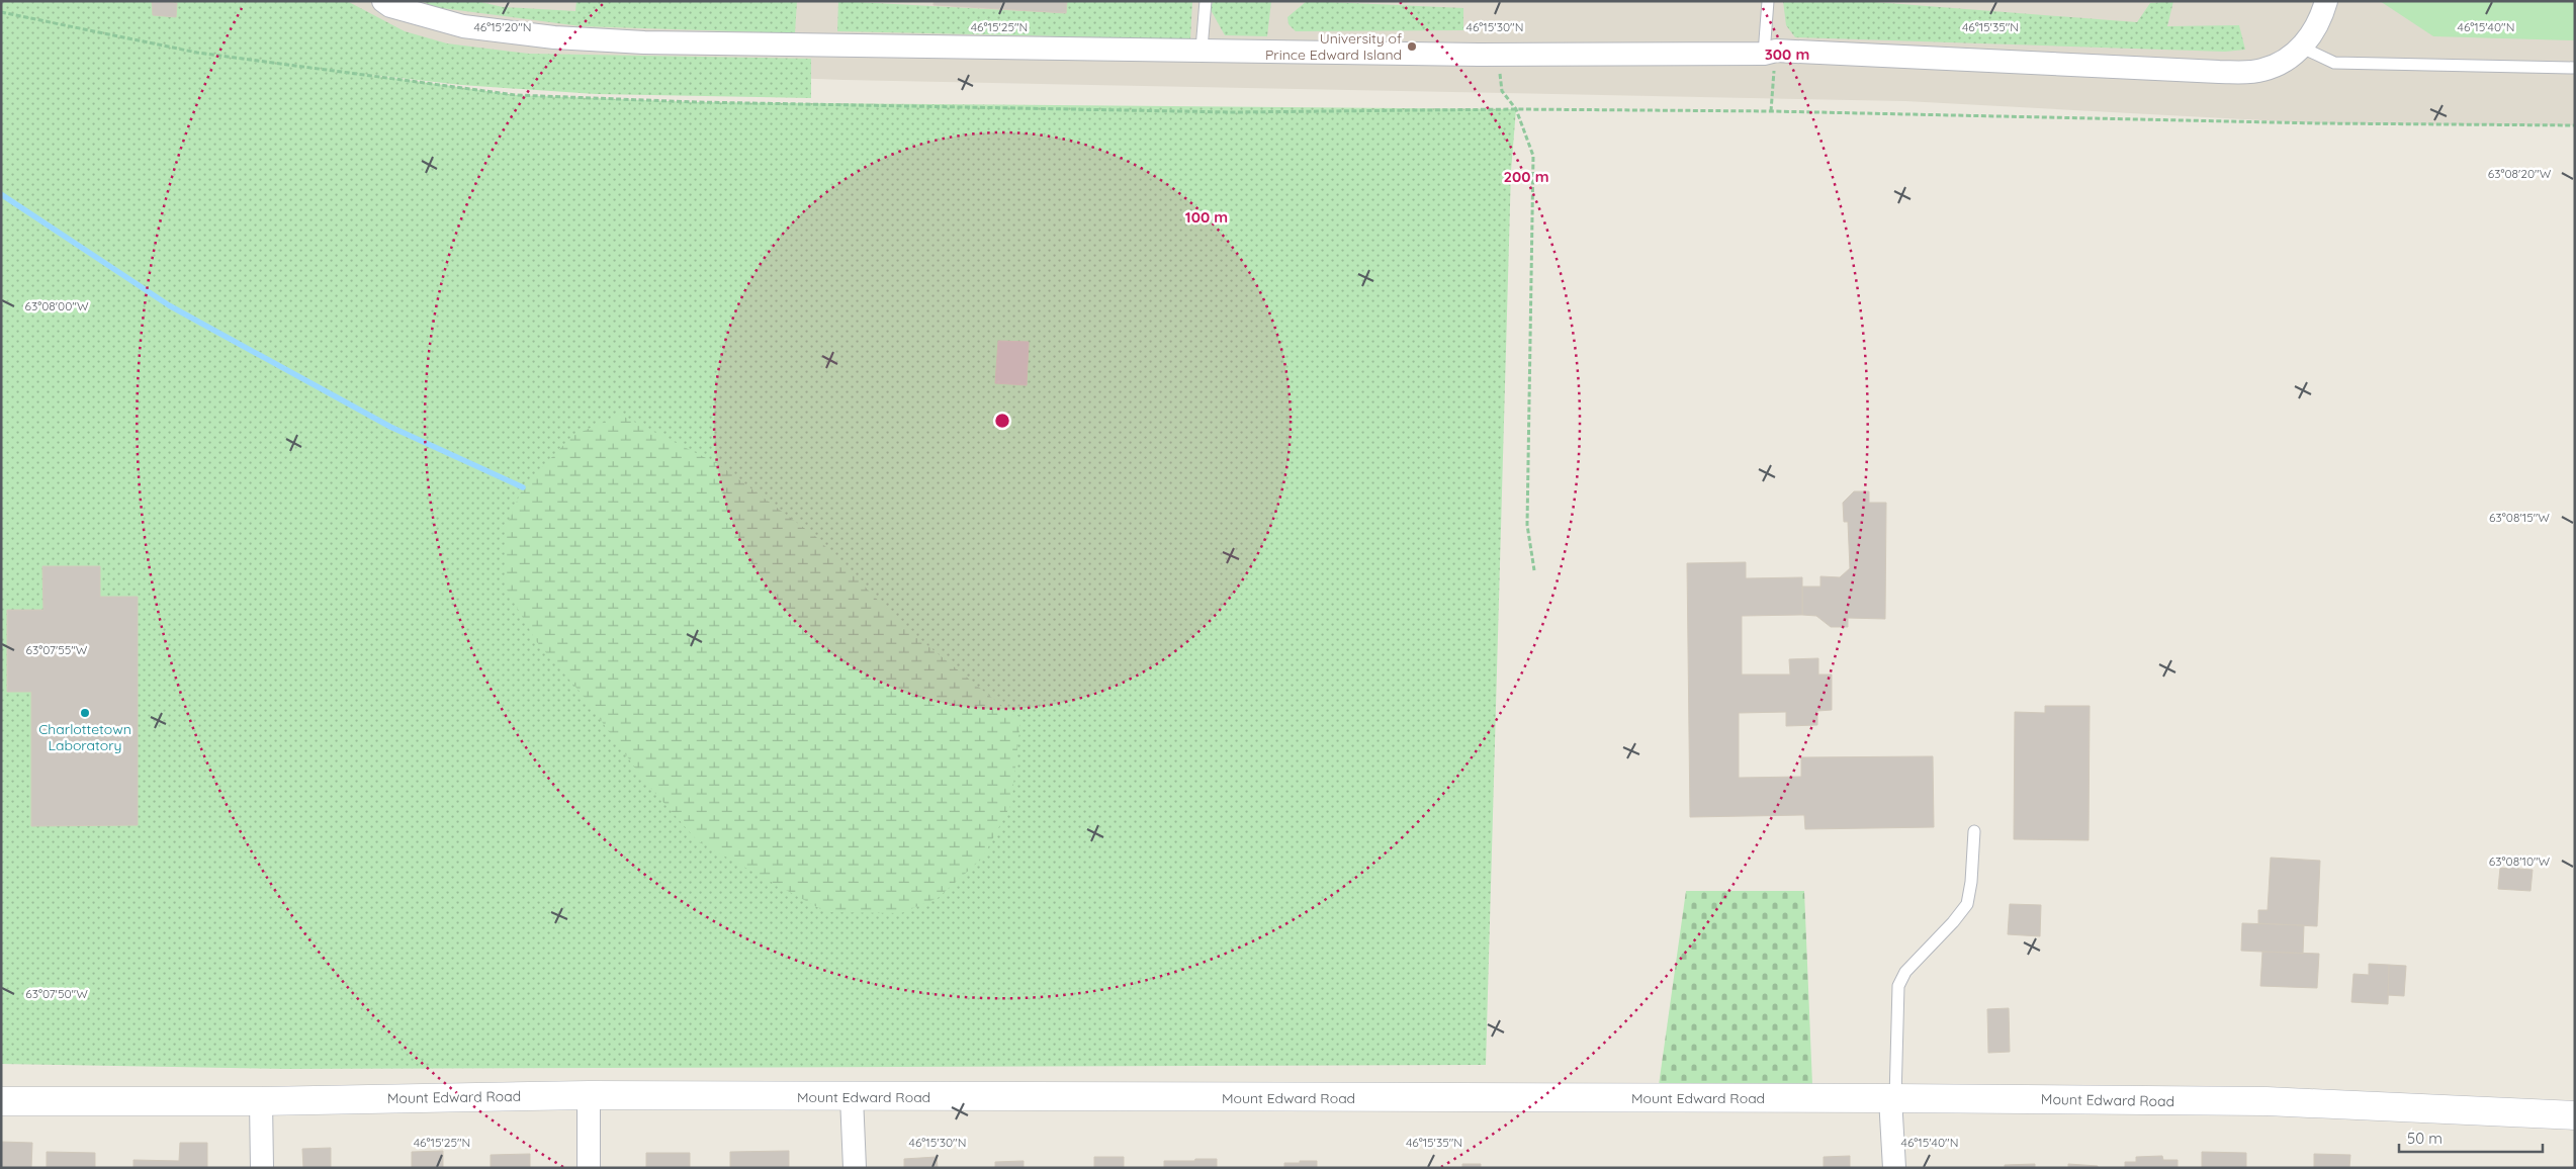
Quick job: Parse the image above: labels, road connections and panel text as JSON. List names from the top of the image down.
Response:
{
  "streets": {
    "street": ["Mount Edward Road"]
  },
  "places": ["University of Prince Edward Island", "Charlottetown Laboratory"],
  "scale_bar": "50 m",
  "coordinates": [
    "46°15'20\"N",
    "46°15'25\"N",
    "46°15'30\"N",
    "46°15'35\"N",
    "46°15'40\"N",
    "63°08'20\"W",
    "63°08'00\"W",
    "63°08'15\"W",
    "63°07'55\"W",
    "63°08'10\"W",
    "63°07'50\"W"
  ],
  "rings": ["300 m", "200 m", "100 m"]
}
